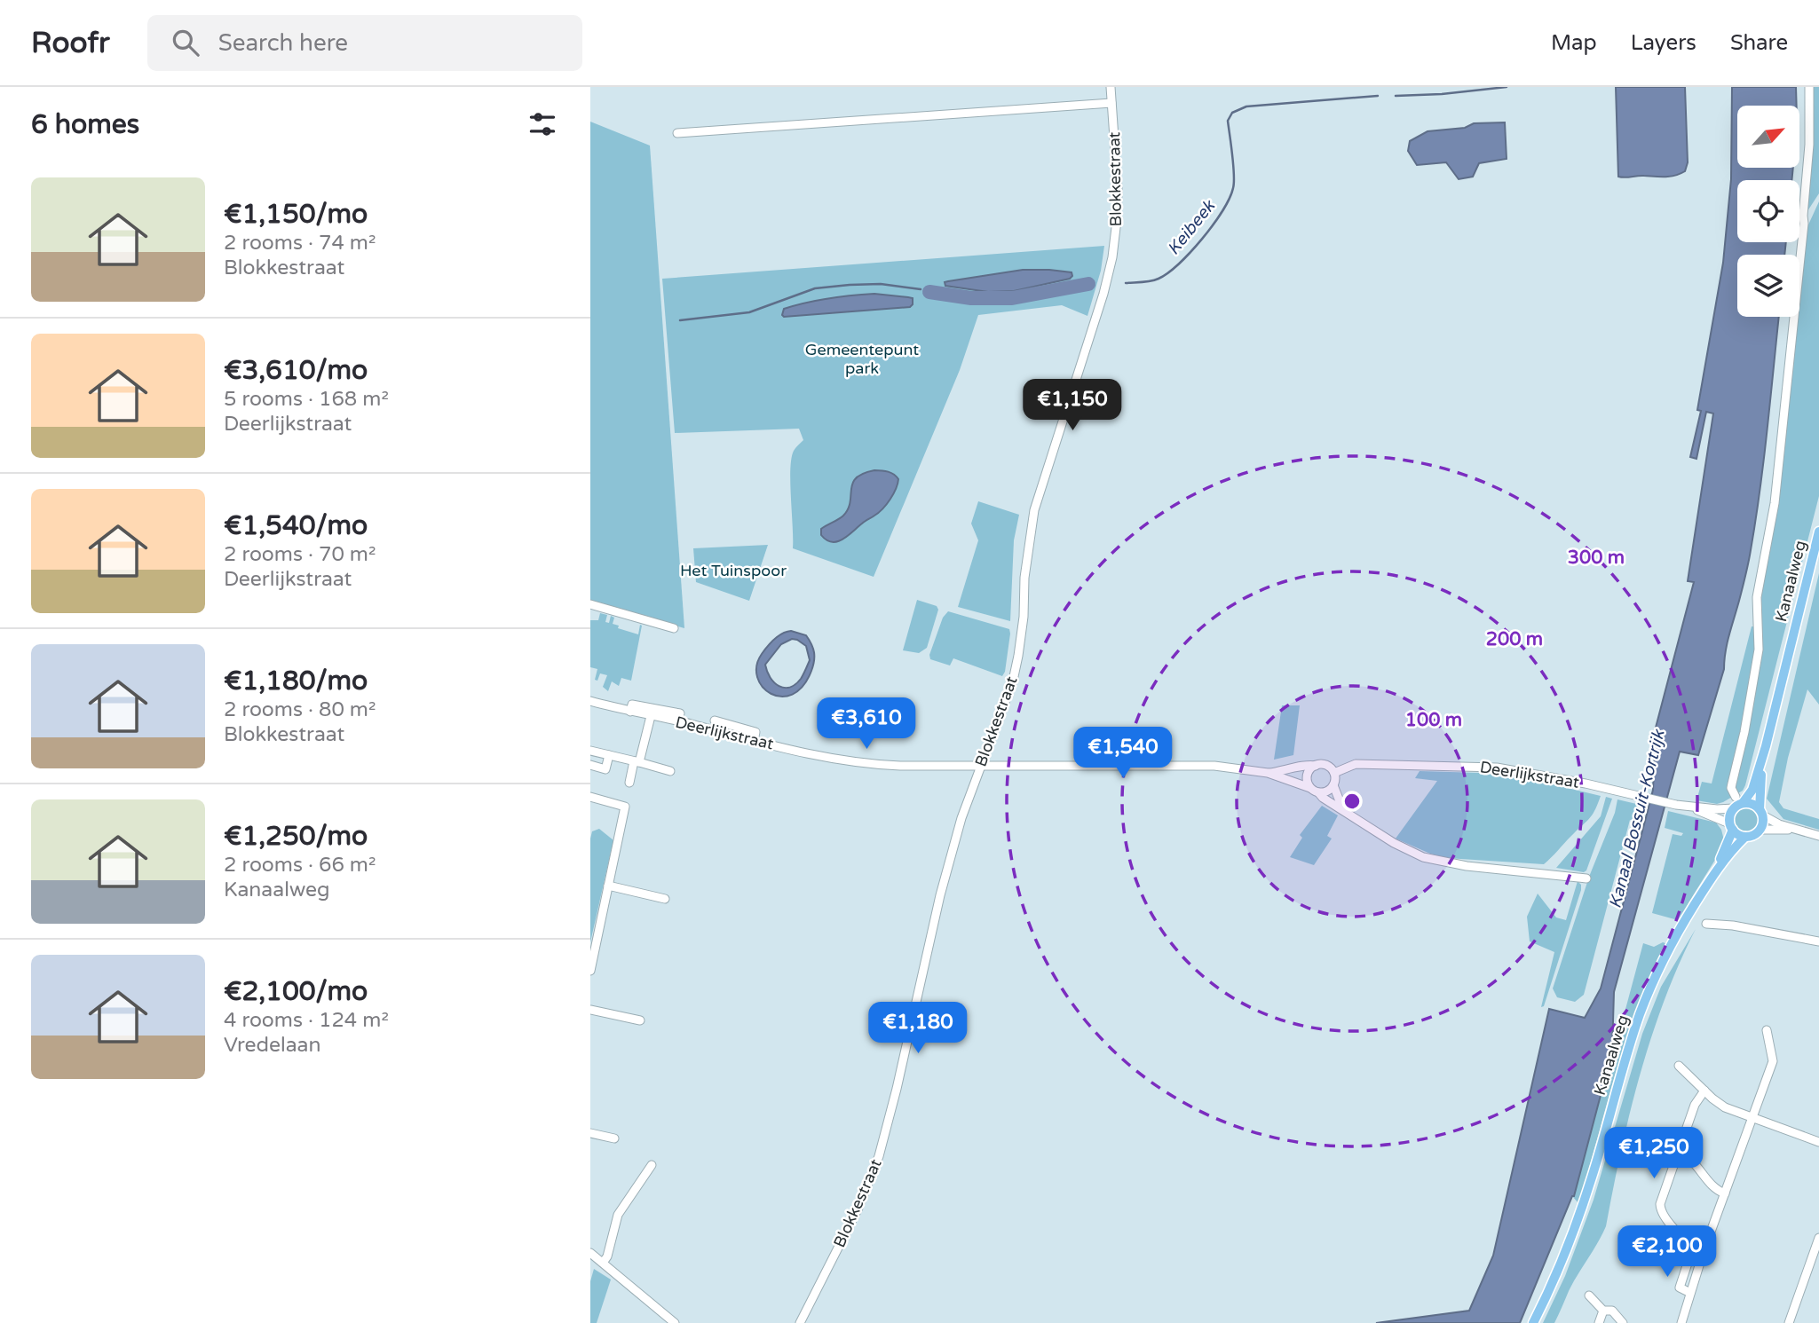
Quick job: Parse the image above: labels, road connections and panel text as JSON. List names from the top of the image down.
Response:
{
  "streets": {
    "main road": ["Kanaalweg"],
    "street": ["Blokkestraat", "Deerlijkstraat"]
  },
  "crossings": [
    ["Blokkestraat", "Deerlijkstraat"],
    ["Kanaalweg", "Deerlijkstraat"]
  ],
  "water": ["Keibeek", "Kanaal Bossuit-Kortrijk"],
  "parks": ["Gemeentepunt park", "Het Tuinspoor"],
  "north": "top right",
  "page": {
    "header": "Roofr",
    "search": "Search here",
    "nav": ["Map", "Layers", "Share"],
    "heading": "6 homes",
    "list": [
      {
        "name": "€1,150/mo",
        "note": "2 rooms · 74 m² · Blokkestraat"
      },
      {
        "name": "€3,610/mo",
        "note": "5 rooms · 168 m² · Deerlijkstraat"
      },
      {
        "name": "€1,540/mo",
        "note": "2 rooms · 70 m² · Deerlijkstraat"
      },
      {
        "name": "€1,180/mo",
        "note": "2 rooms · 80 m² · Blokkestraat"
      },
      {
        "name": "€1,250/mo",
        "note": "2 rooms · 66 m² · Kanaalweg"
      },
      {
        "name": "€2,100/mo",
        "note": "4 rooms · 124 m² · Vredelaan"
      }
    ],
    "price": [
      "€1,150",
      "€3,610",
      "€1,540",
      "€1,180",
      "€1,250",
      "€2,100"
    ]
  },
  "rings": ["300 m", "200 m", "100 m"]
}
